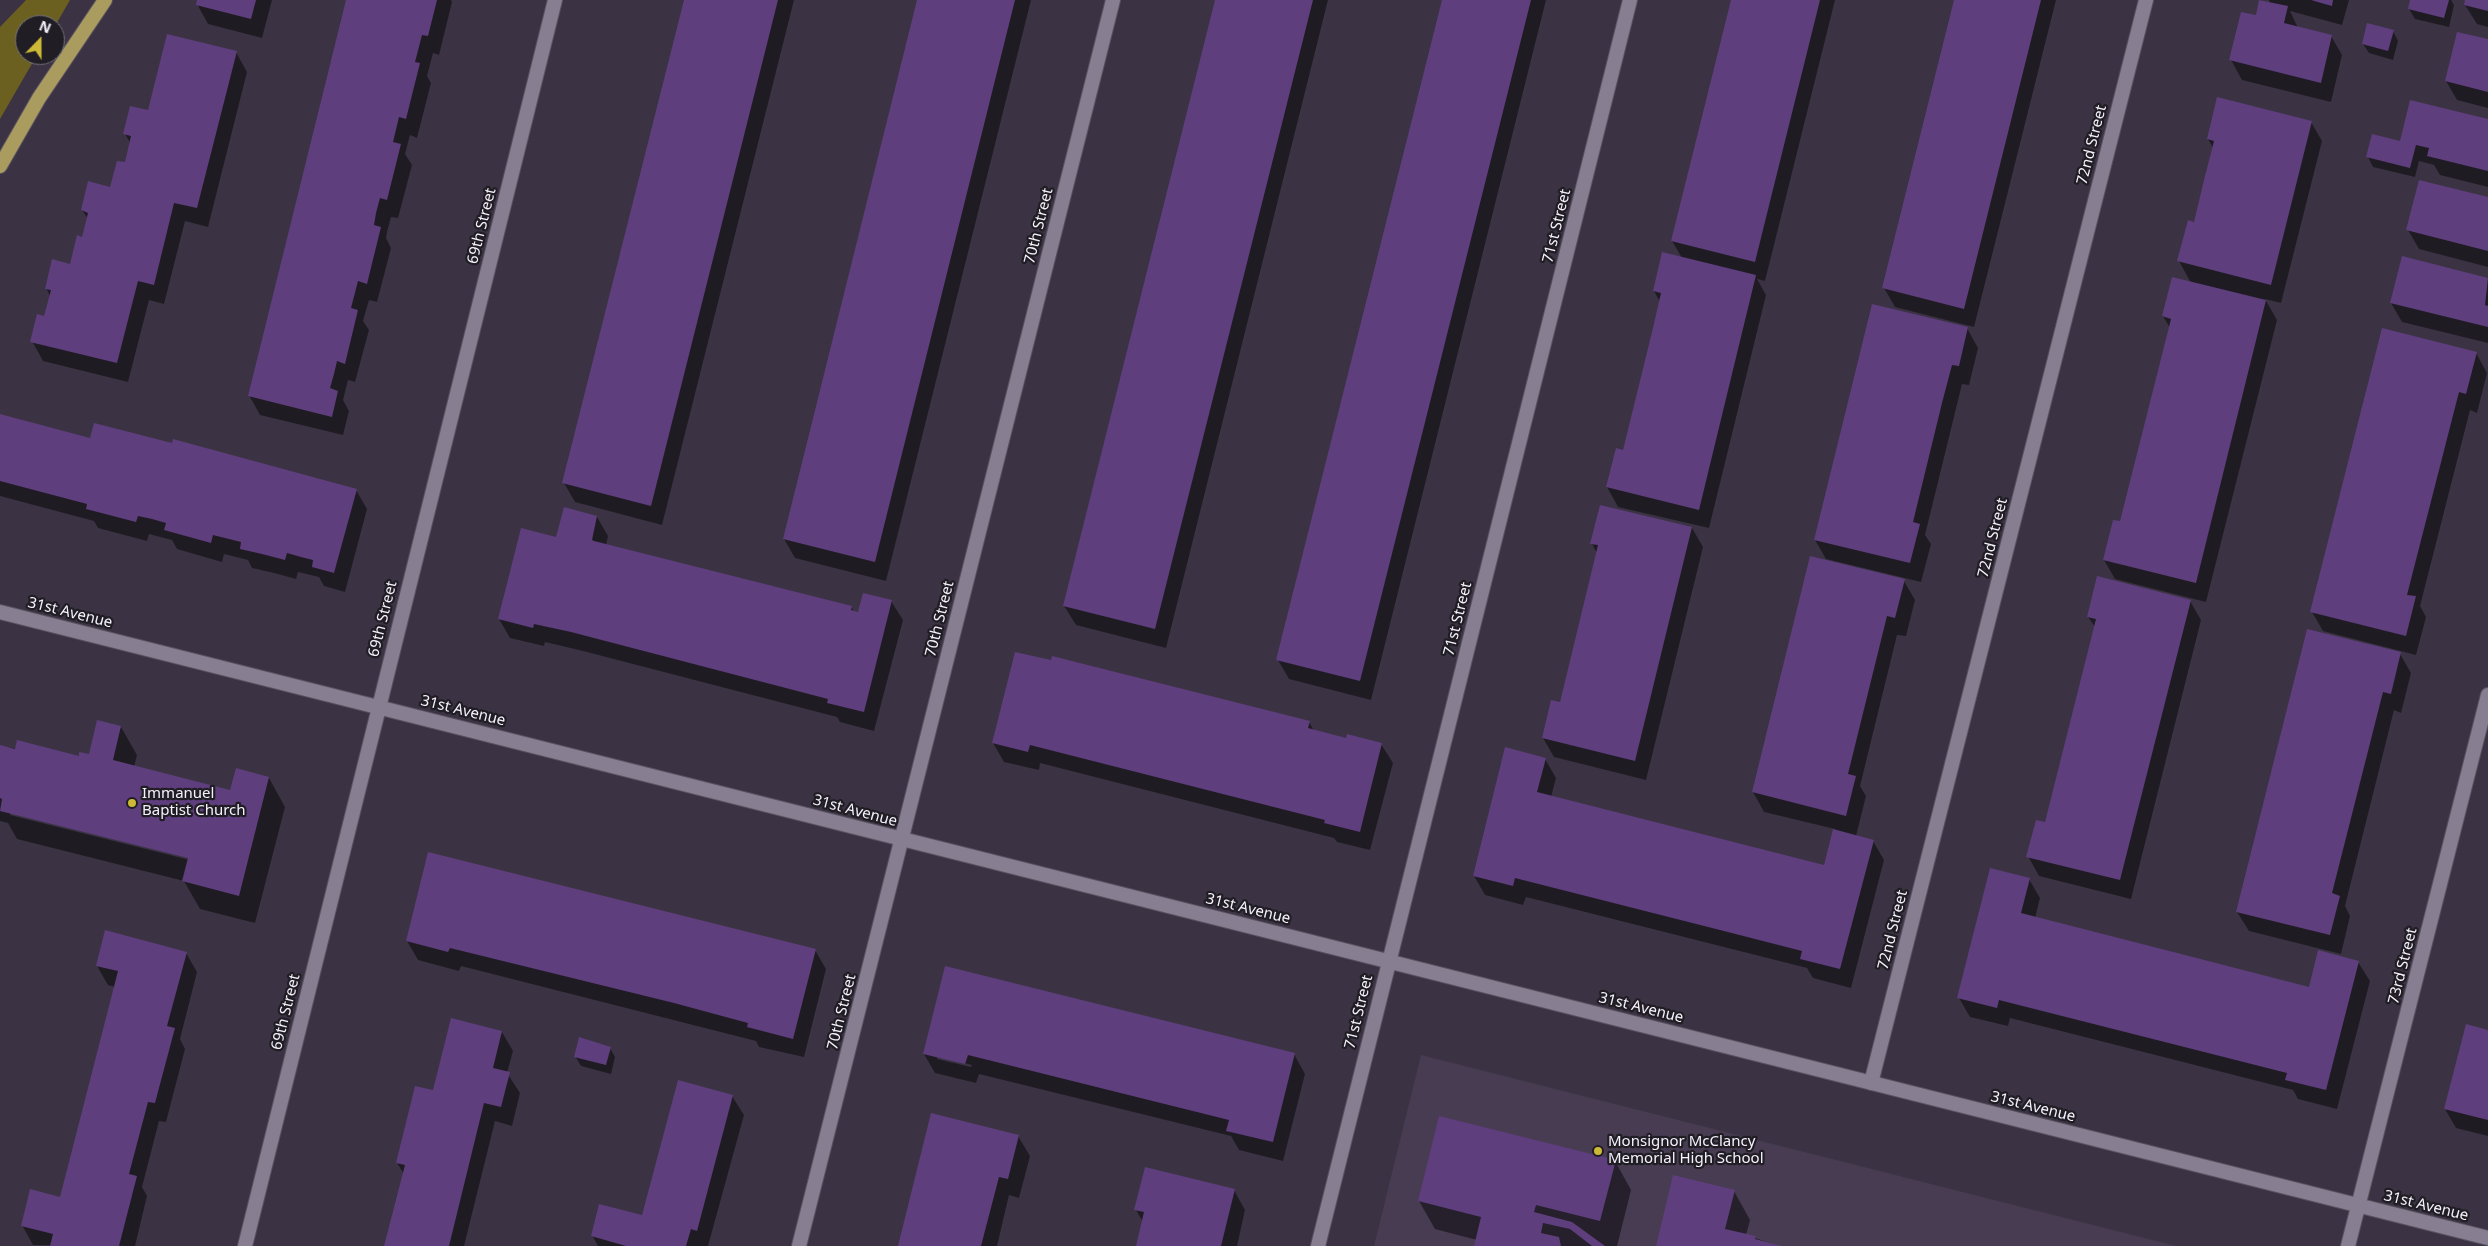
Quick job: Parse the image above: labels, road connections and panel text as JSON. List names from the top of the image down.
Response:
{
  "streets": {
    "street": [
      "72nd Street",
      "69th Street",
      "70th Street",
      "71st Street",
      "31st Avenue",
      "73rd Street"
    ]
  },
  "crossings": [
    ["72nd Street", "31st Avenue"],
    ["69th Street", "31st Avenue"],
    ["70th Street", "31st Avenue"],
    ["71st Street", "31st Avenue"],
    ["31st Avenue", "73rd Street"]
  ],
  "places": ["Immanuel Baptist Church", "Monsignor McClancy Memorial High School"],
  "north": "top"
}
